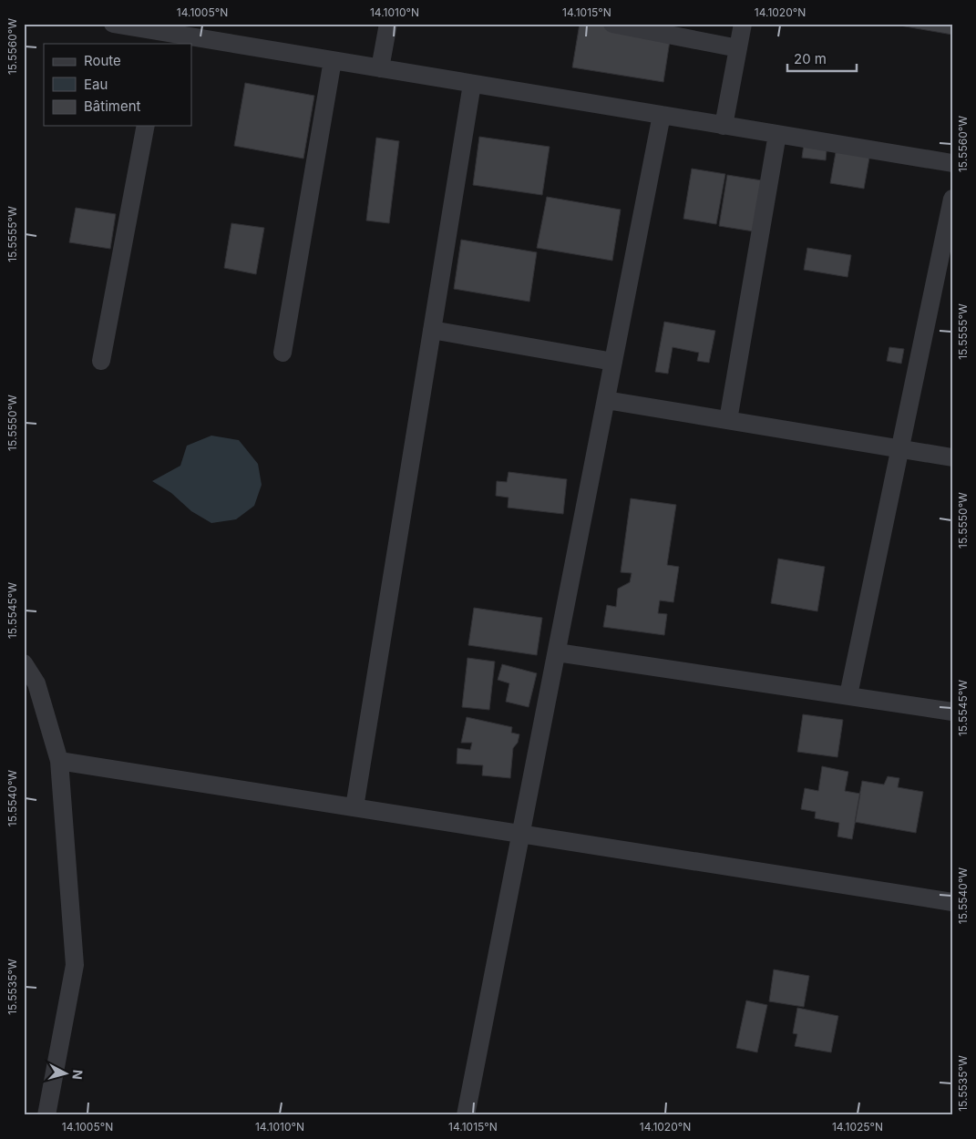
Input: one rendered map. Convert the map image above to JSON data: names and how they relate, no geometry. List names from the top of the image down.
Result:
{
  "legend": ["Route", "Eau", "Bâtiment"],
  "scale_bar": "20 m",
  "north": "right",
  "coordinates": [
    "14.1005°N",
    "14.1010°N",
    "14.1015°N",
    "14.1020°N",
    "15.5560°W",
    "15.5555°W",
    "15.5550°W",
    "15.5545°W",
    "15.5540°W",
    "15.5535°W",
    "14.1025°N"
  ]
}
